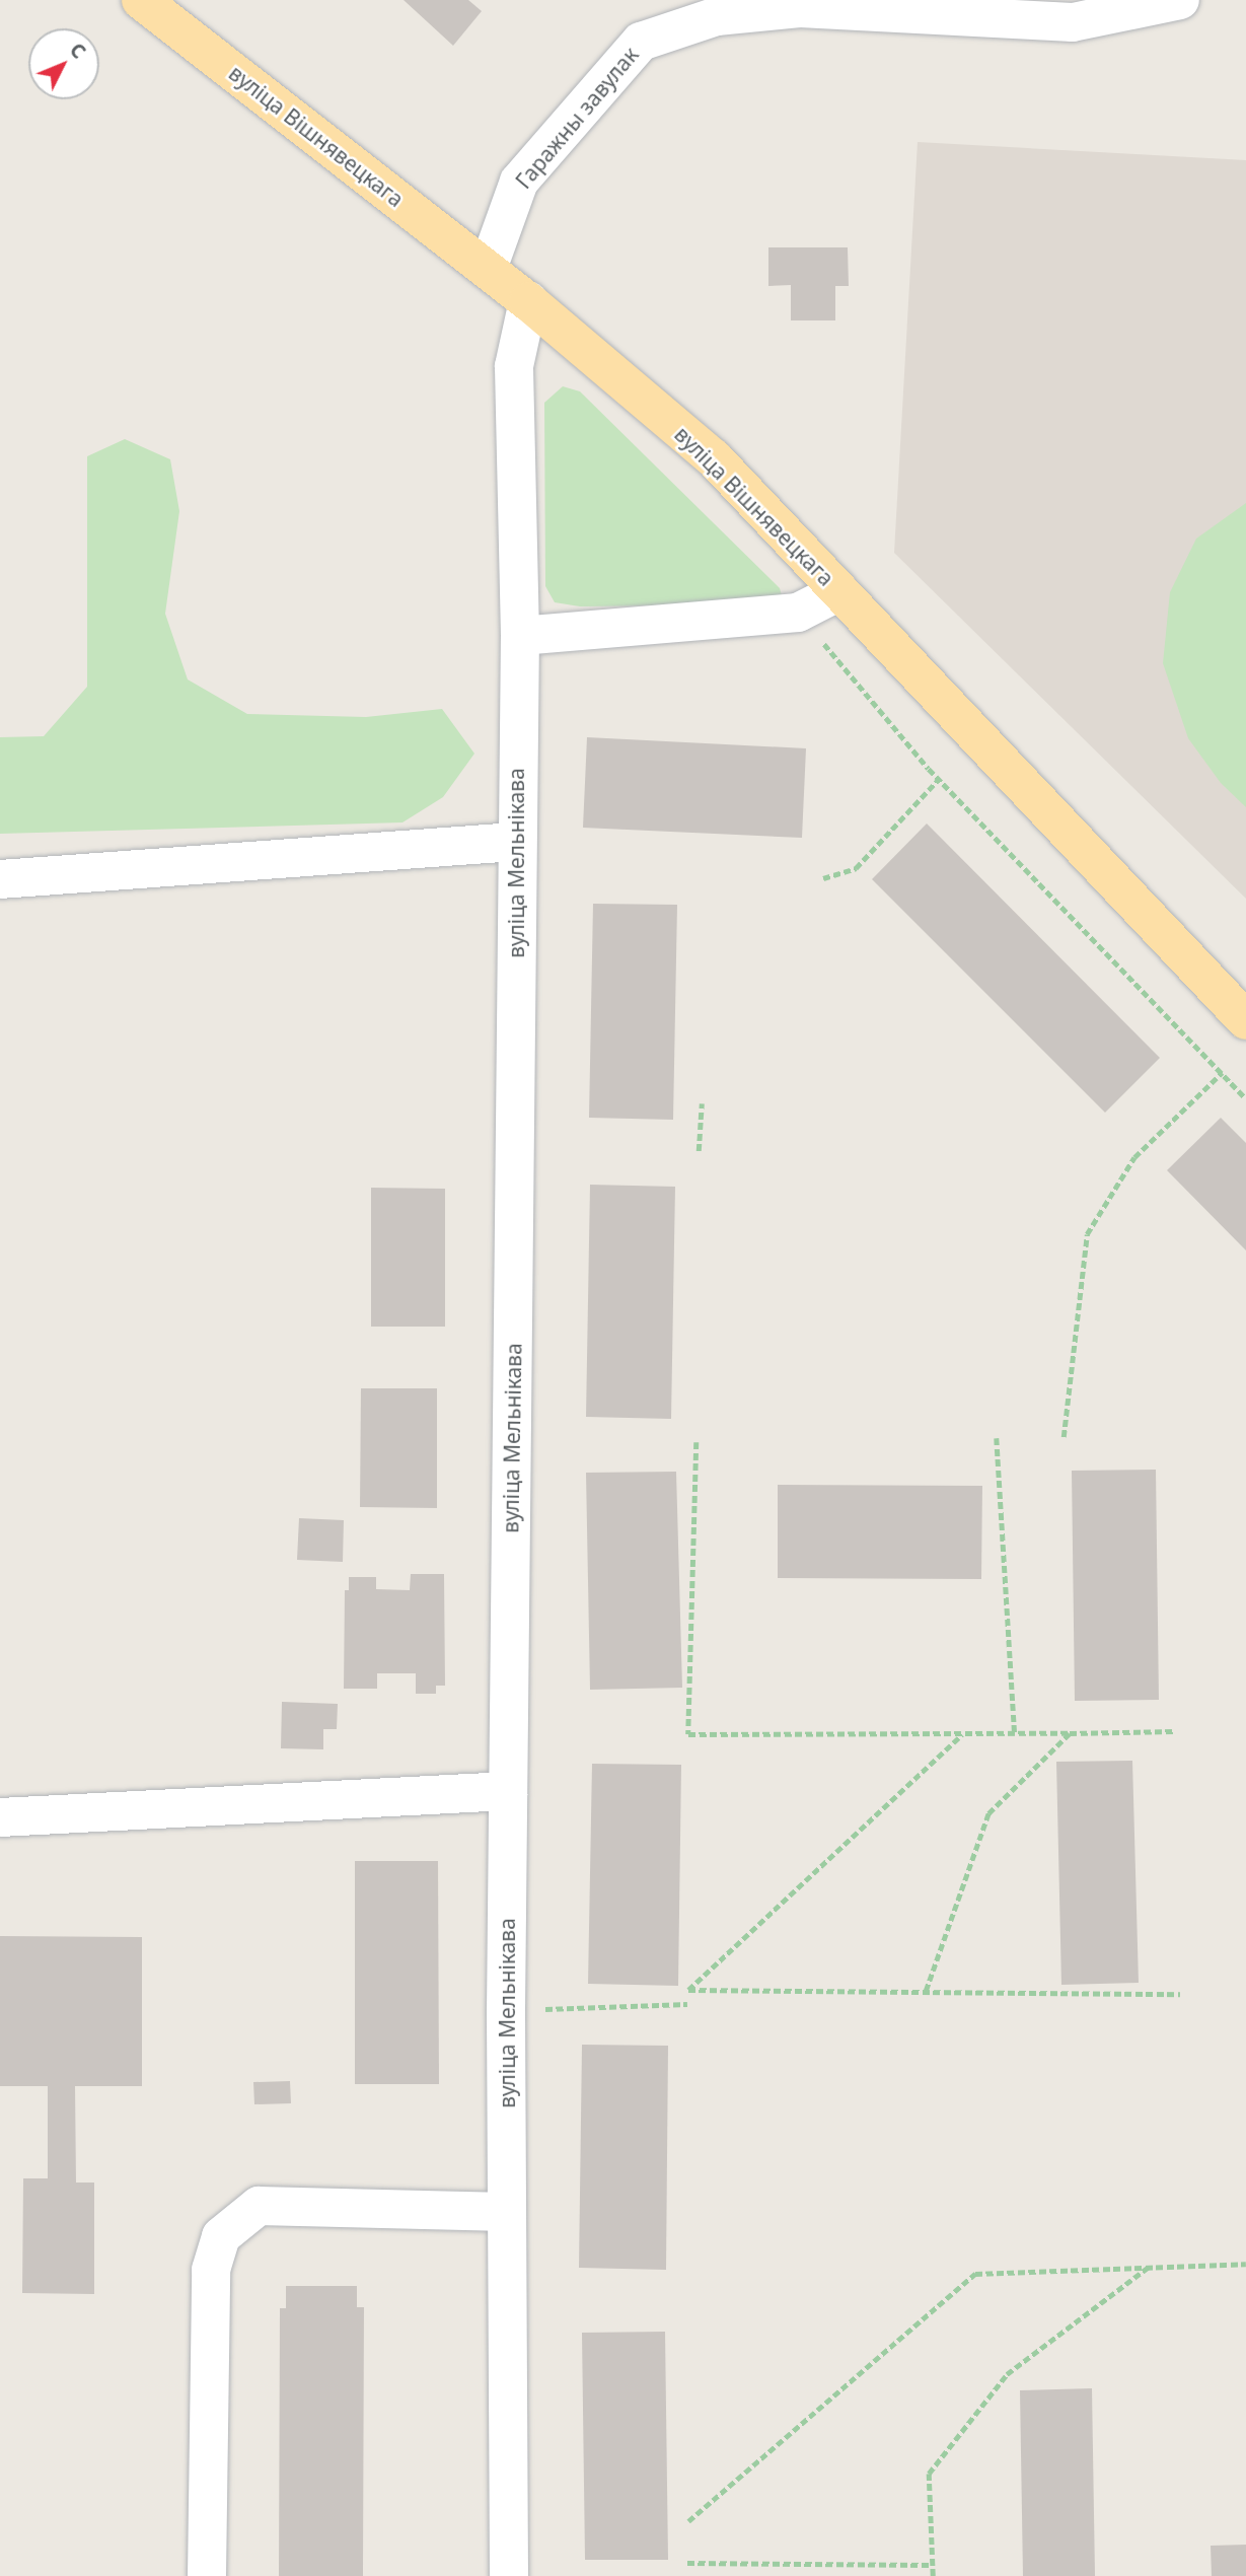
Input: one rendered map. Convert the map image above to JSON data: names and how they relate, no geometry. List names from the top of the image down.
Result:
{
  "streets": {
    "main road": ["вуліца Вішнявецкага"],
    "street": ["Гаражны завулак", "вуліца Мельнікава"]
  },
  "crossings": [
    ["Гаражны завулак", "вуліца Вішнявецкага"],
    ["вуліца Вішнявецкага", "вуліца Мельнікава"]
  ],
  "north": "top right"
}
